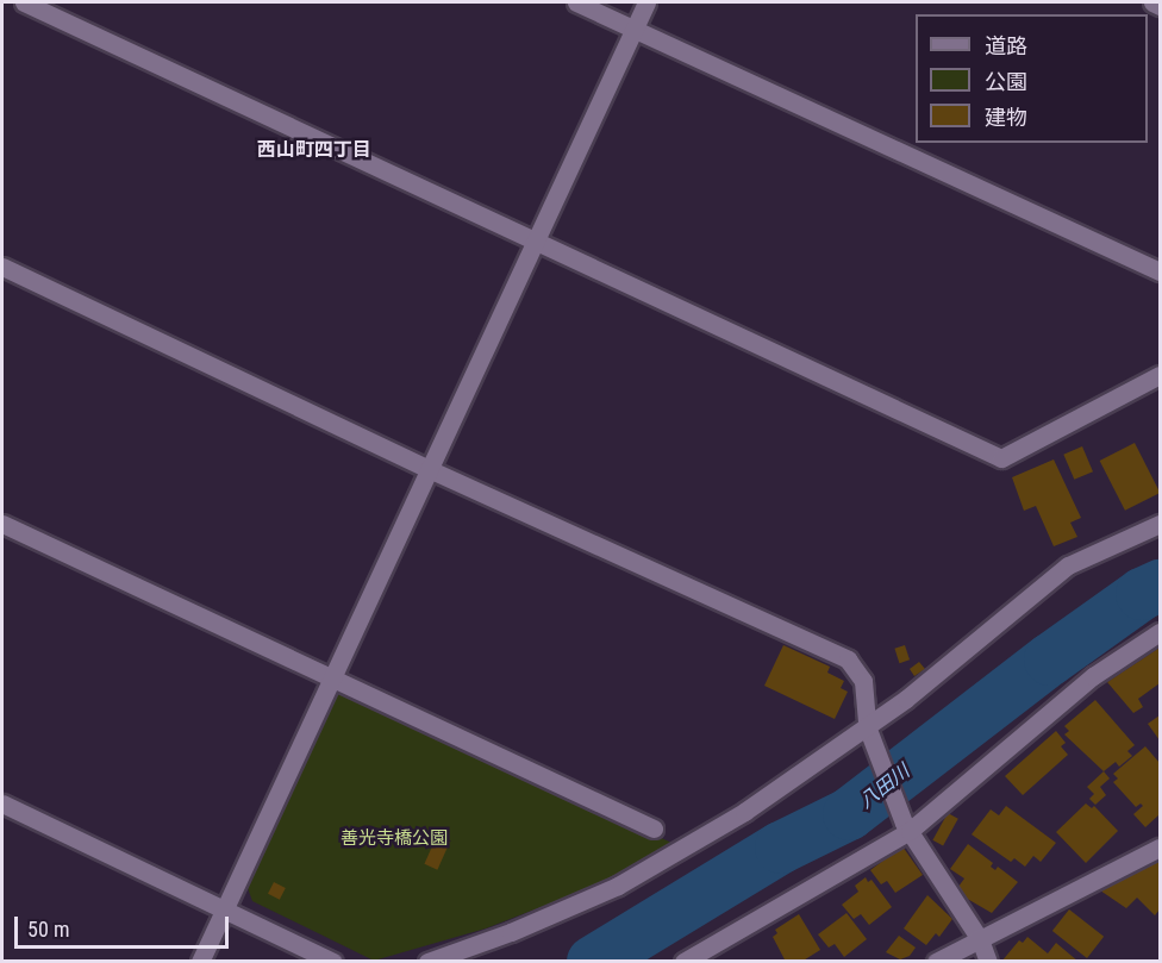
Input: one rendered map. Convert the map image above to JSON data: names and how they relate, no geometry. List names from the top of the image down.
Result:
{
  "districts": ["西山町四丁目"],
  "water": ["八田川"],
  "parks": ["善光寺橋公園"],
  "legend": ["道路", "公園", "建物"],
  "scale_bar": "50 m"
}
